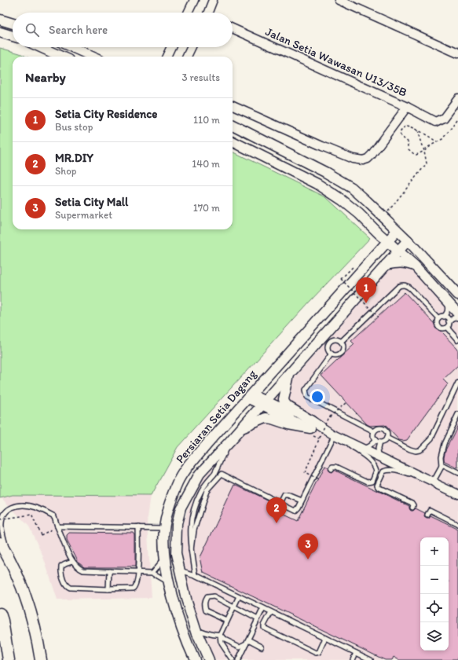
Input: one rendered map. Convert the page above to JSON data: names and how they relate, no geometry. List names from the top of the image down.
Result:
{
  "streets": {
    "street": ["Jalan Setia Wawasan U13/35B", "Persiaran Setia Dagang"]
  },
  "page": {
    "search": "Search here",
    "heading": ["Nearby", "3 results"],
    "list": [
      {
        "mark": "1",
        "name": "Setia City Residence",
        "note": "Bus stop",
        "value": "110 m"
      },
      {
        "mark": "2",
        "name": "MR.DIY",
        "note": "Shop",
        "value": "140 m"
      },
      {
        "mark": "3",
        "name": "Setia City Mall",
        "note": "Supermarket",
        "value": "170 m"
      }
    ],
    "pins": ["1", "2", "3"],
    "map_buttons": ["+", "−"]
  }
}
